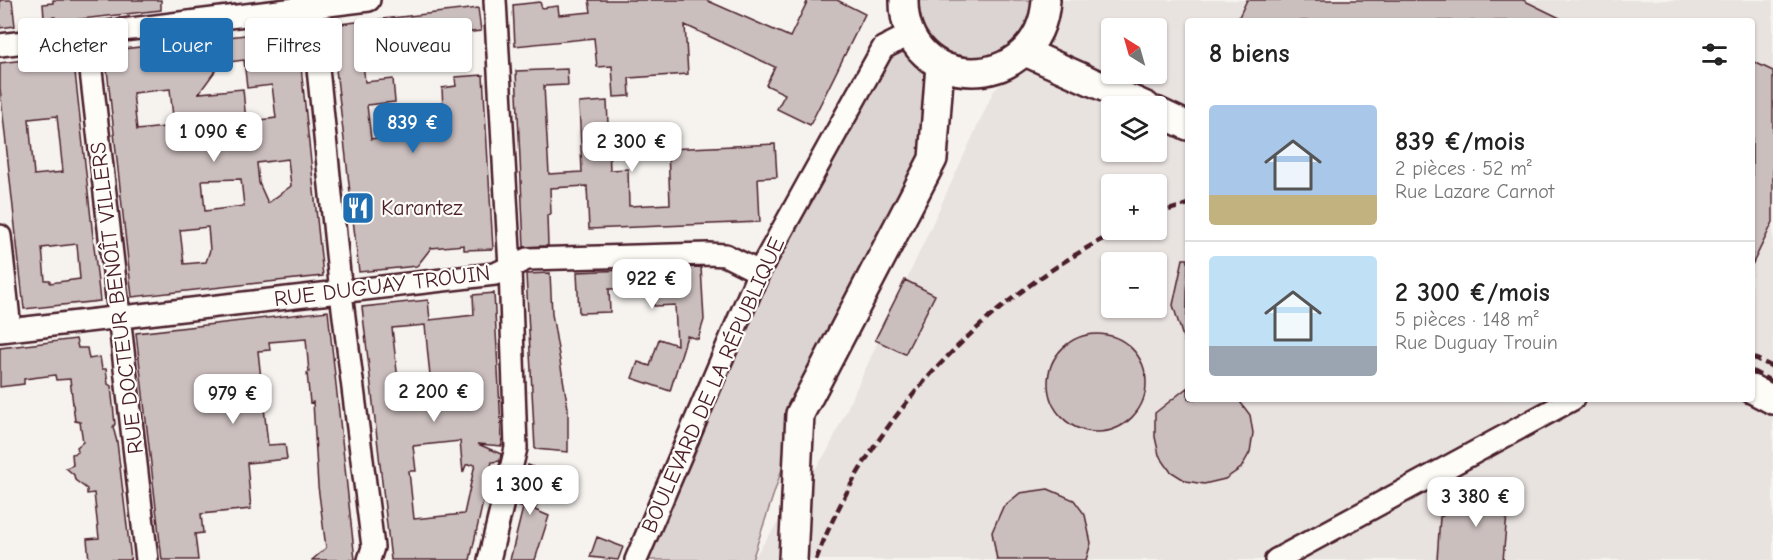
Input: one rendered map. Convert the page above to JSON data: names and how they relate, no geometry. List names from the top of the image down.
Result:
{
  "streets": {
    "street": ["RUE DUGUAY TROUIN", "RUE DOCTEUR BENOÎT VILLERS", "BOULEVARD DE LA RÉPUBLIQUE"]
  },
  "crossings": [
    ["RUE DUGUAY TROUIN", "RUE DOCTEUR BENOÎT VILLERS"],
    ["RUE DUGUAY TROUIN", "BOULEVARD DE LA RÉPUBLIQUE"]
  ],
  "places": {
    "restaurant": ["Karantez"]
  },
  "north": "top left",
  "page": {
    "map_buttons": ["+", "−"],
    "chip": [
      "Acheter",
      "Louer",
      "Filtres",
      "Nouveau"
    ],
    "heading": "8 biens",
    "list": [
      {
        "name": "839 €/mois",
        "note": "2 pièces · 52 m² · Rue Lazare Carnot"
      },
      {
        "name": "2 300 €/mois",
        "note": "5 pièces · 148 m² · Rue Duguay Trouin"
      }
    ],
    "price": [
      "839 €",
      "1 090 €",
      "2 300 €",
      "922 €",
      "2 200 €",
      "979 €",
      "1 300 €",
      "3 380 €"
    ]
  }
}
